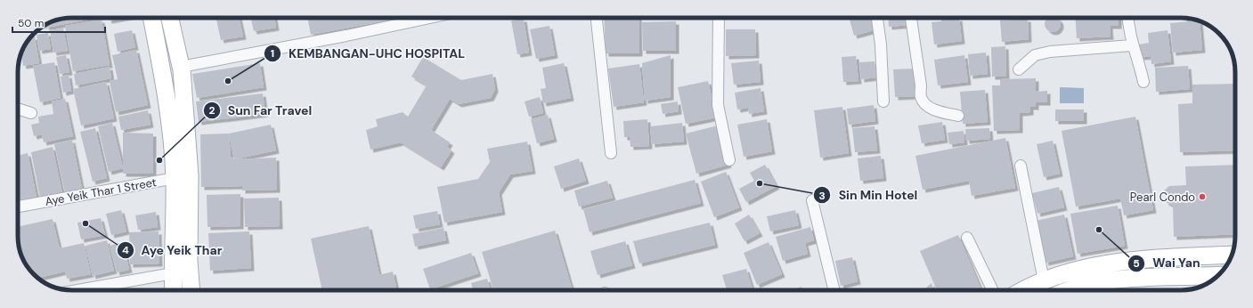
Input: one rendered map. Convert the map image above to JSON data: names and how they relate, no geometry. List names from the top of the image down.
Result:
{
  "streets": {
    "street": ["Aye Yeik Thar 1 Street"]
  },
  "places": [
    "KEMBANGAN-UHC HOSPITAL",
    "Sun Far Travel",
    "Sin Min Hotel",
    "Pearl Condo",
    "Aye Yeik Thar",
    "Wai Yan"
  ],
  "scale_bar": "50 m"
}
